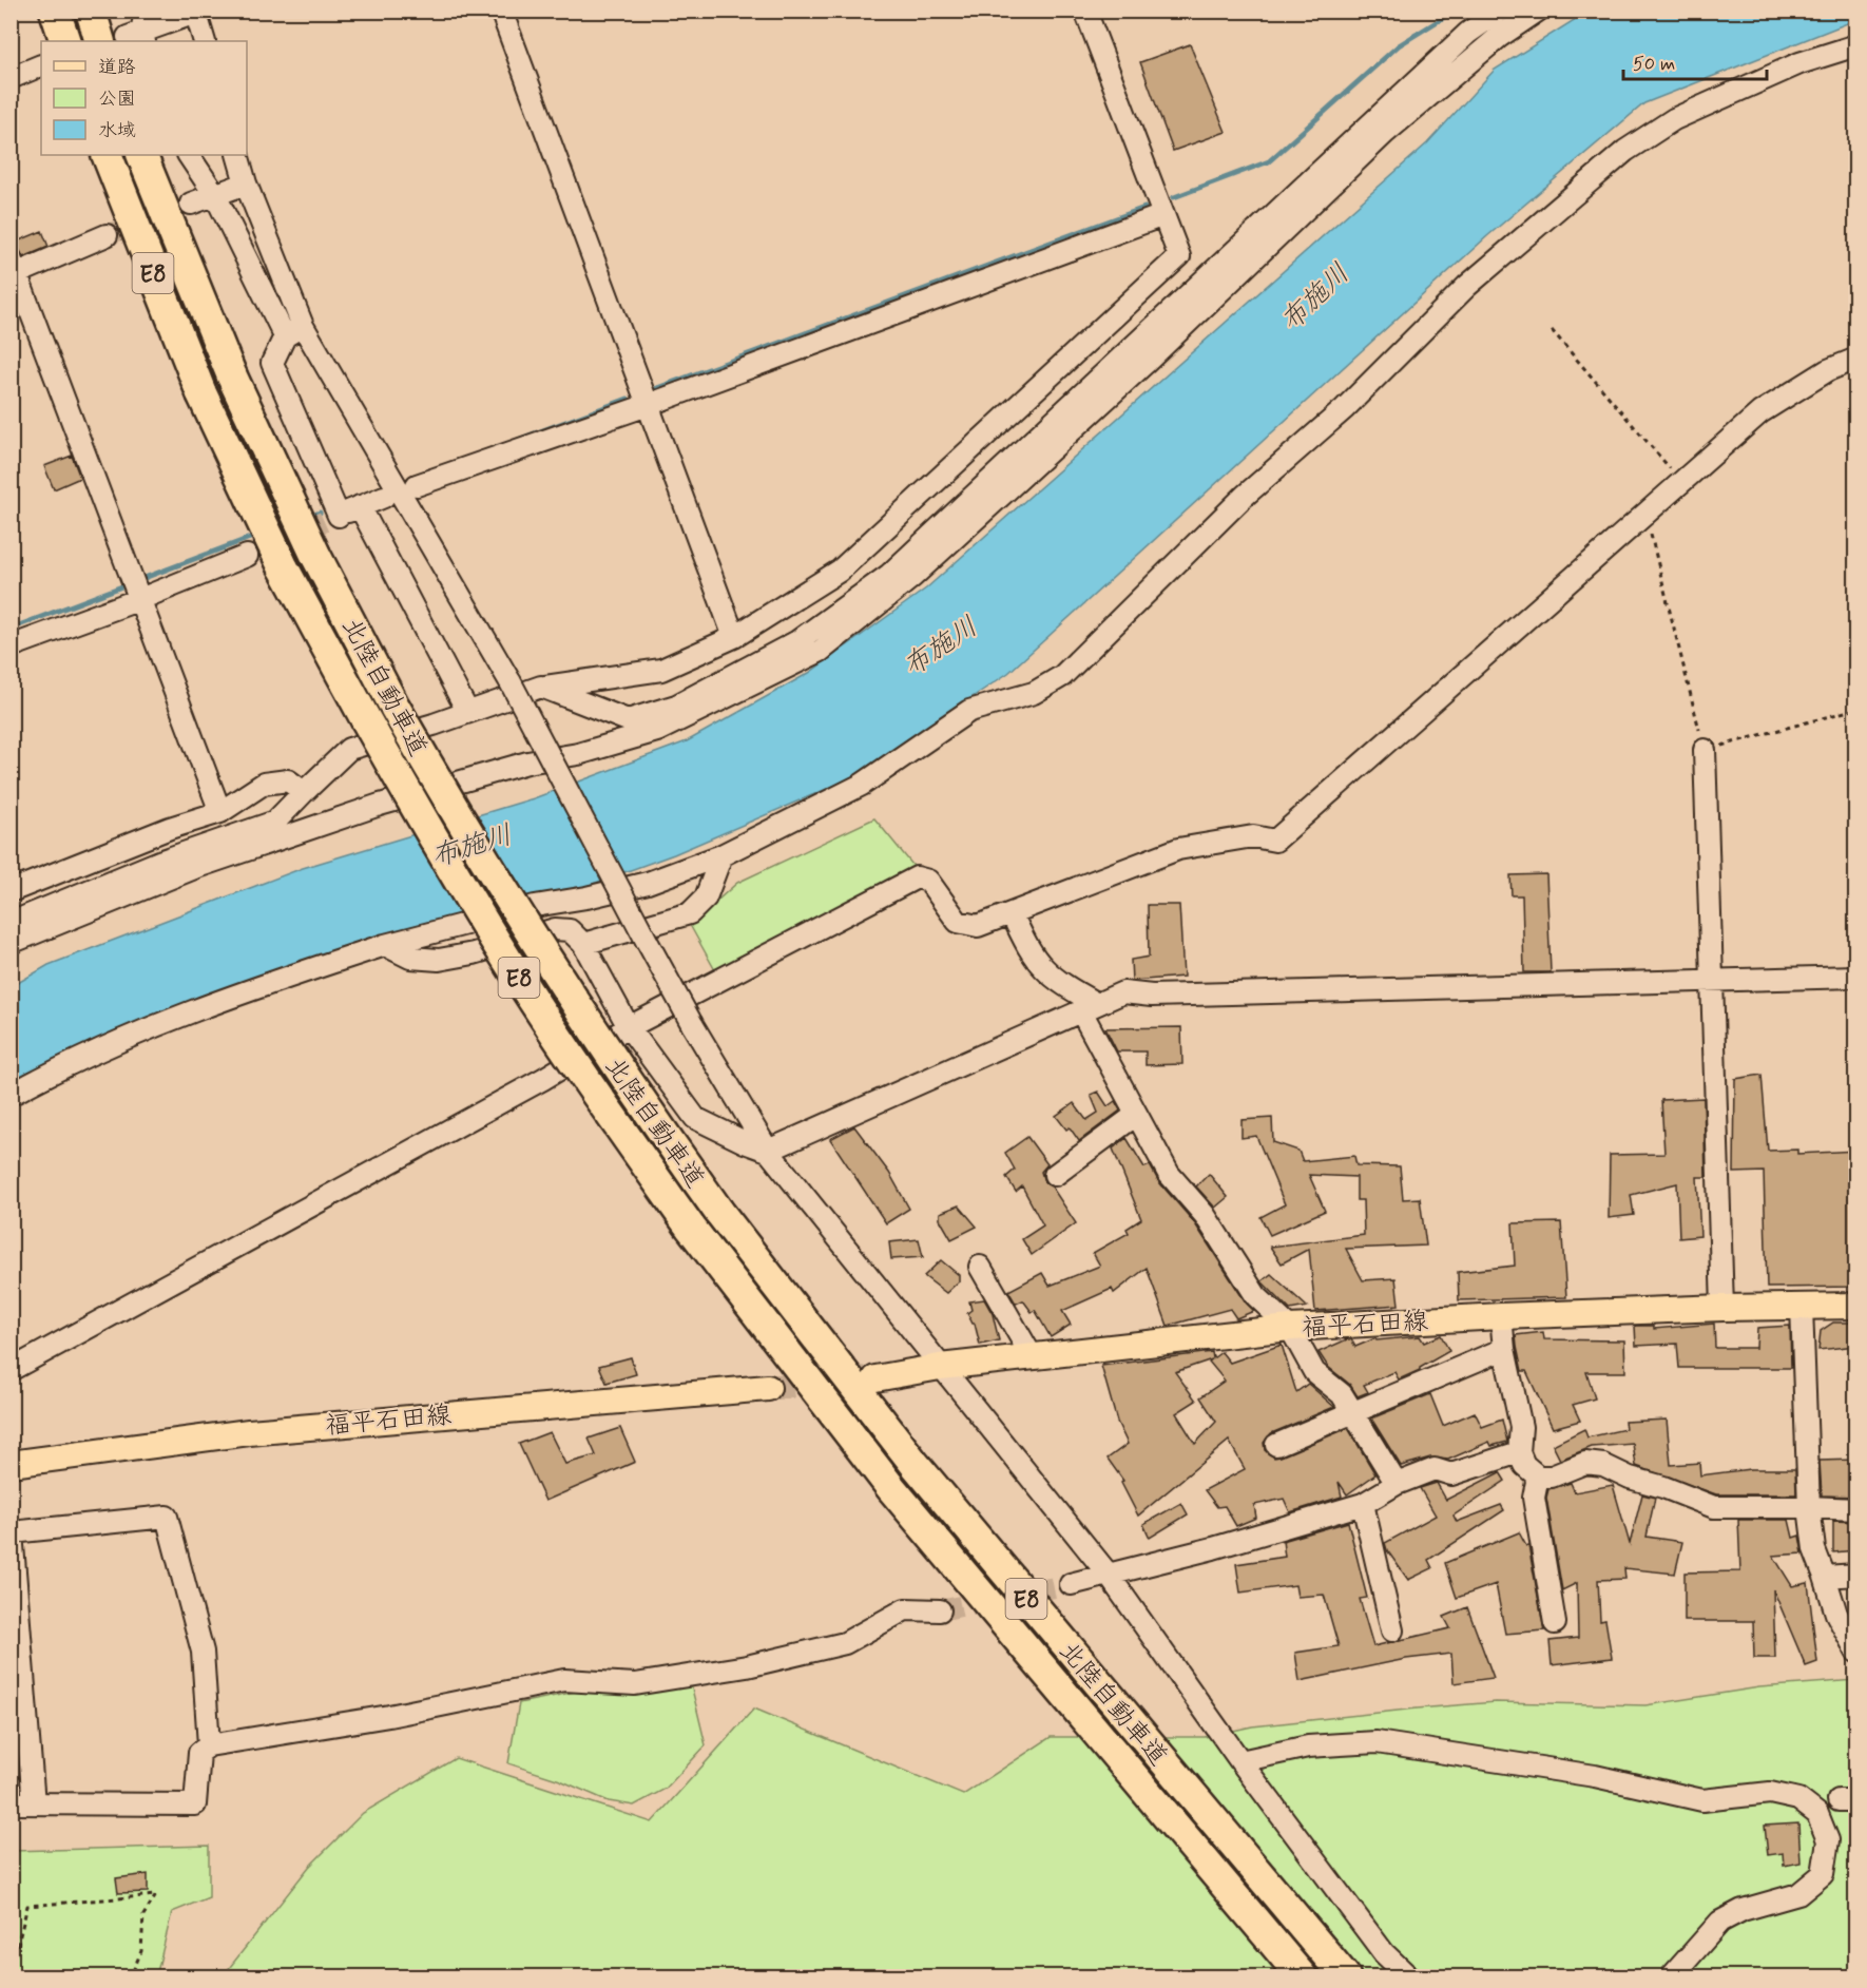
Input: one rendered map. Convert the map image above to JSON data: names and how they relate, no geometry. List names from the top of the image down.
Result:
{
  "streets": {
    "highway": ["E8", "北陸自動車道"],
    "main road": ["福平石田線"]
  },
  "water": ["布施川"],
  "legend": ["道路", "公園", "水域"],
  "scale_bar": "50 m"
}
